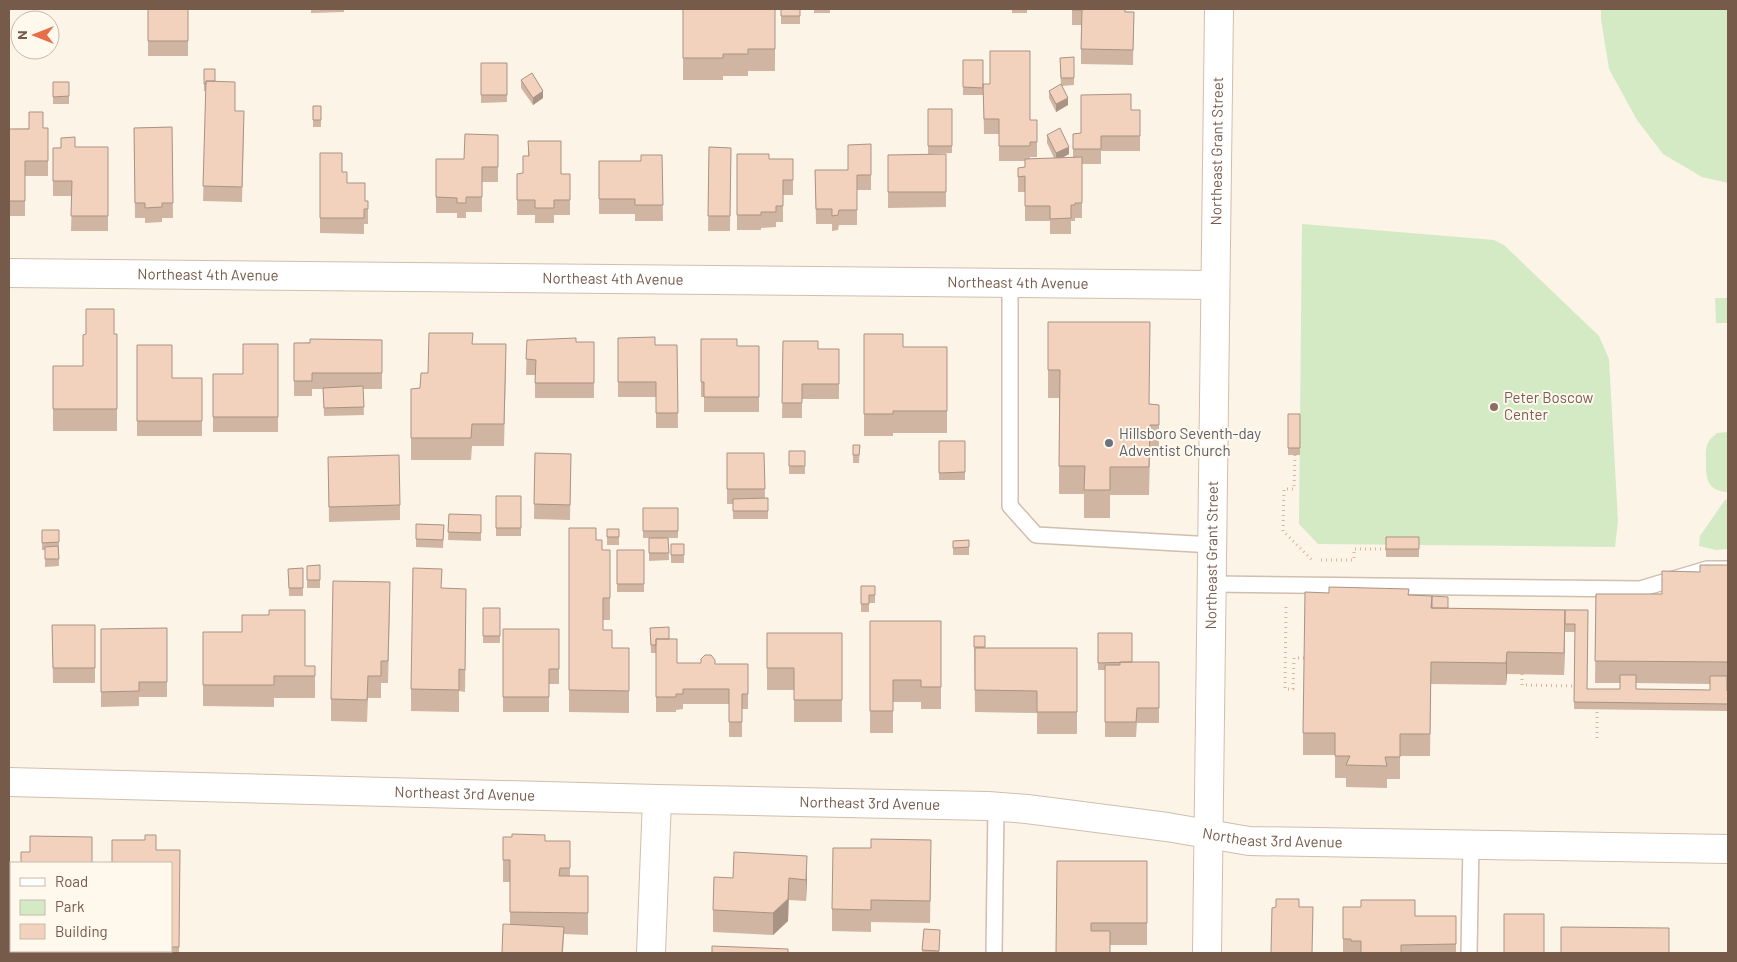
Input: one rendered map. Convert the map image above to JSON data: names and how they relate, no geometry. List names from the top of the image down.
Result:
{
  "streets": {
    "street": ["Northeast Grant Street", "Northeast 4th Avenue", "Northeast 3rd Avenue"]
  },
  "crossings": [
    ["Northeast Grant Street", "Northeast 4th Avenue"],
    ["Northeast Grant Street", "Northeast 3rd Avenue"]
  ],
  "places": ["Peter Boscow Center", "Hillsboro Seventh-day Adventist Church"],
  "legend": ["Road", "Park", "Building"],
  "north": "left"
}
